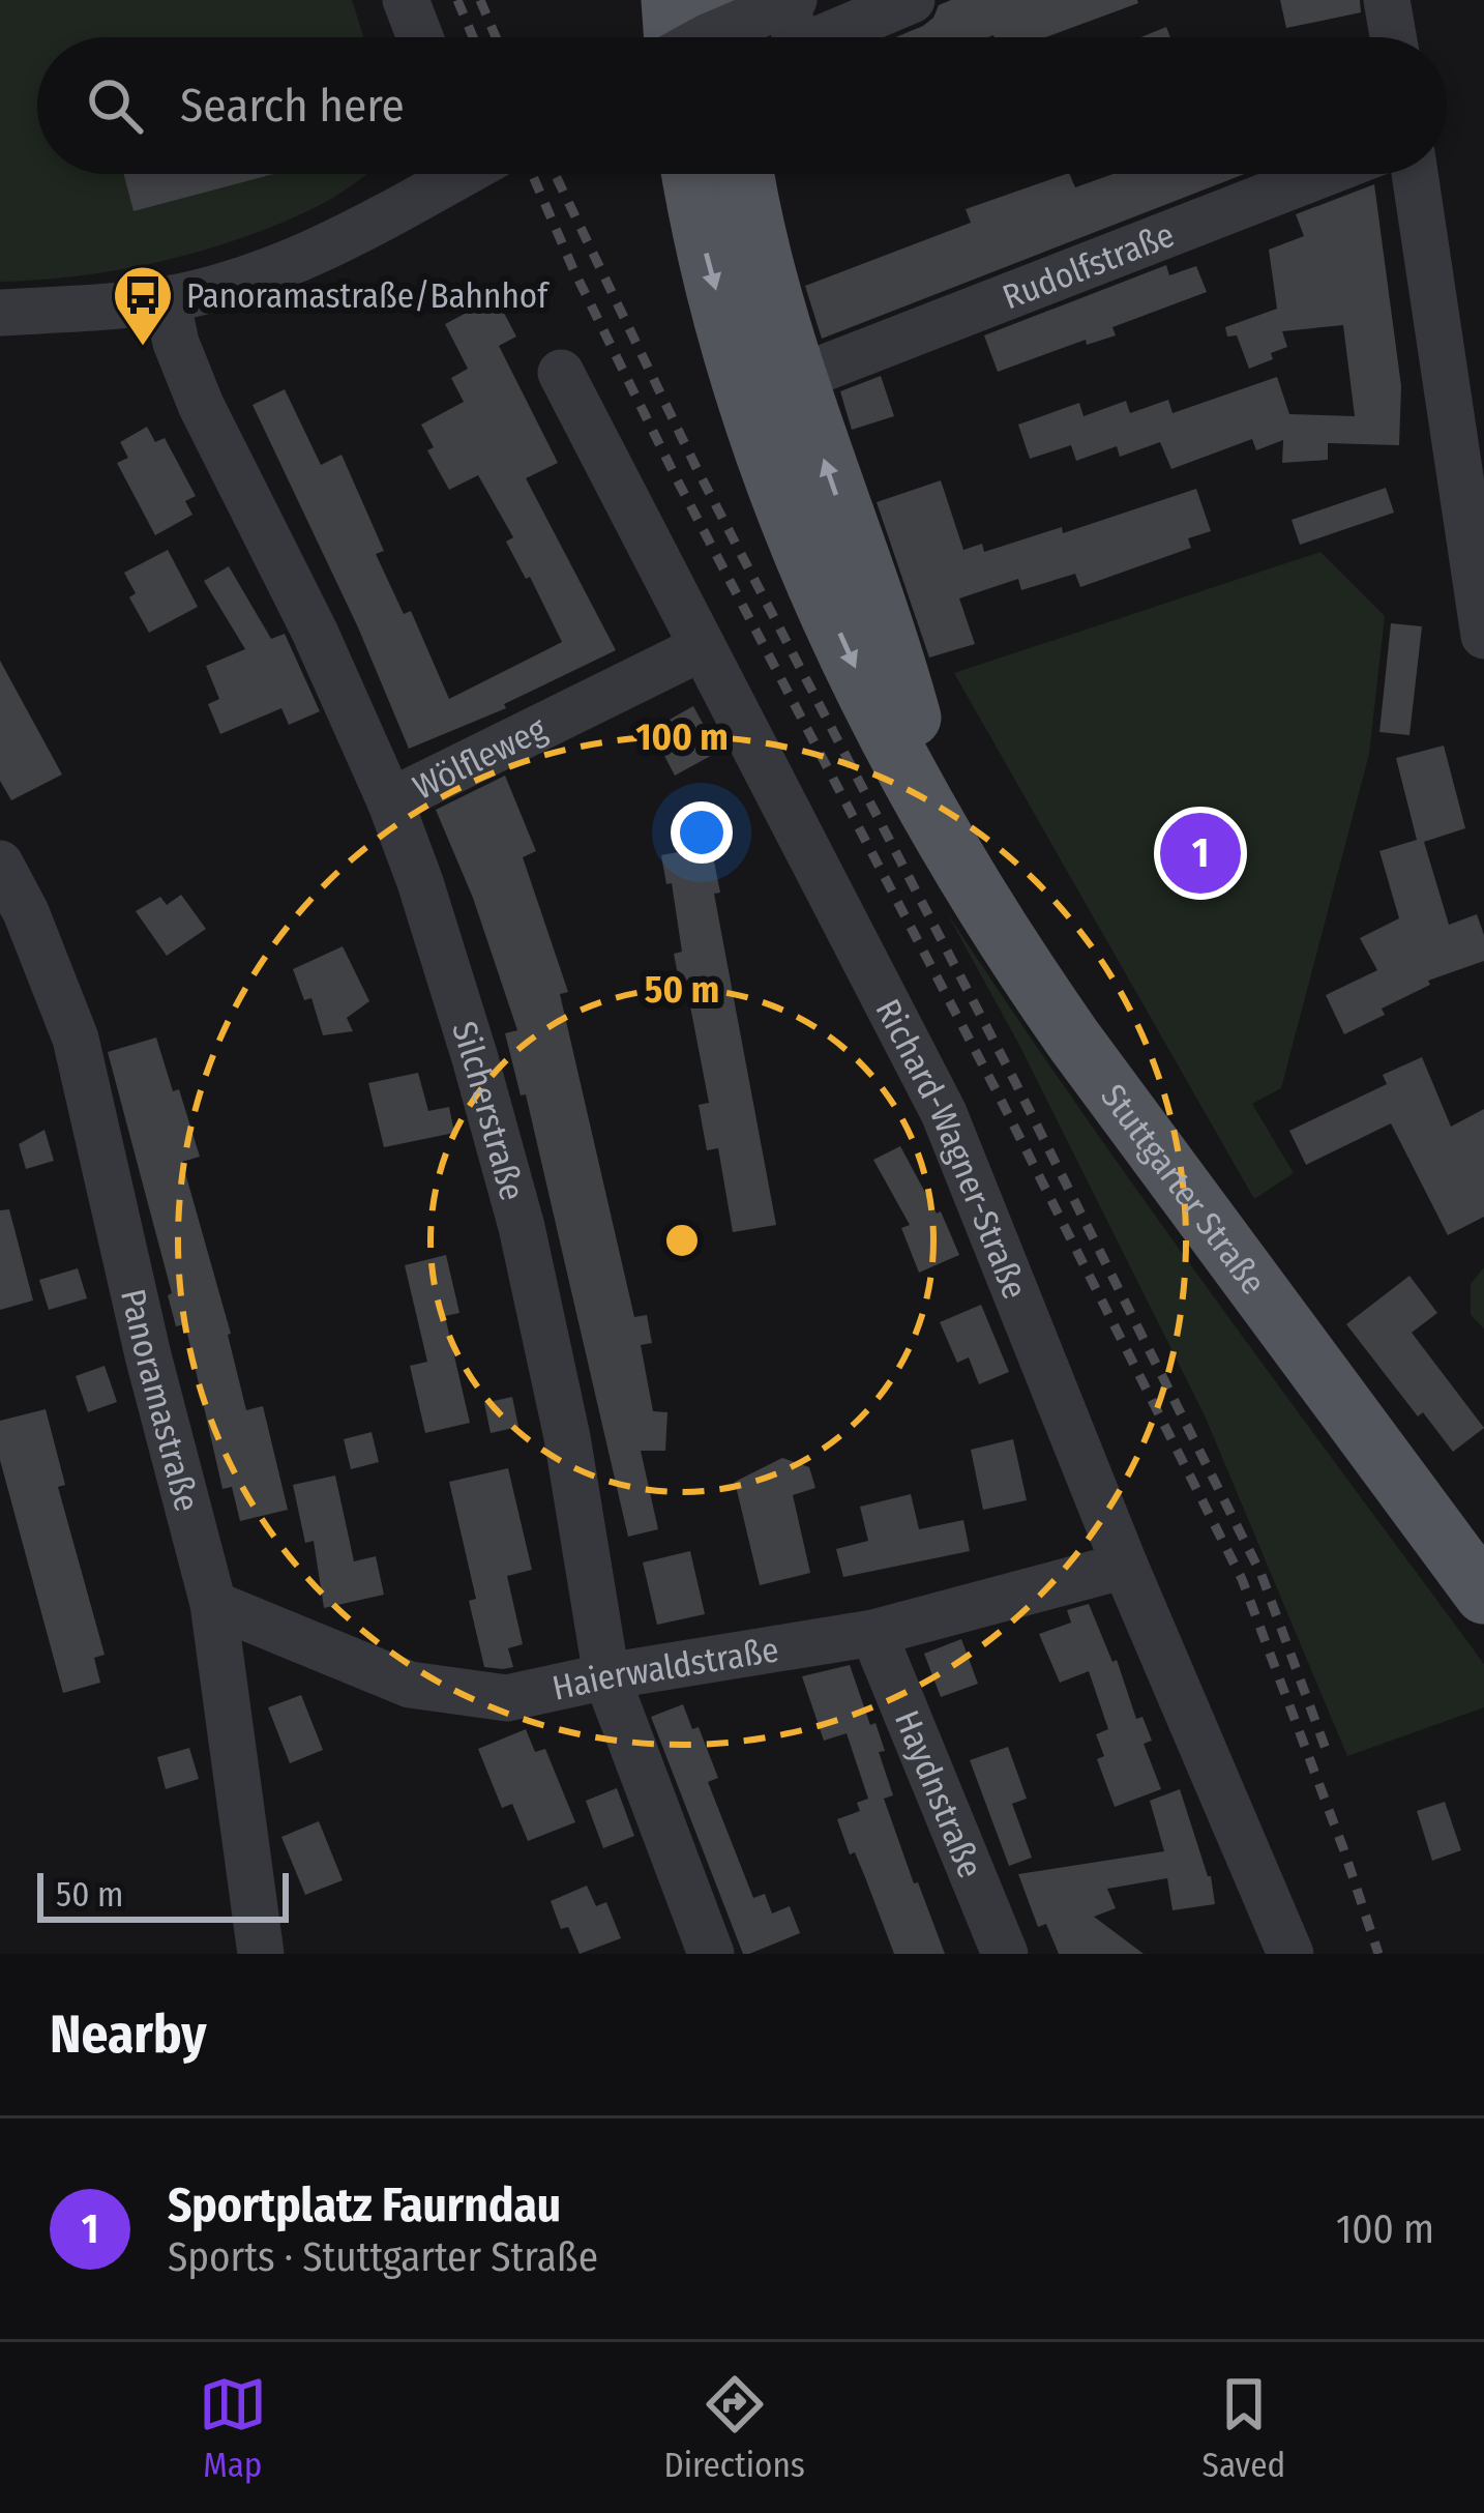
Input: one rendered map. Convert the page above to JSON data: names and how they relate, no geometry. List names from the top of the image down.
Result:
{
  "streets": {
    "main road": ["Stuttgarter Straße"],
    "street": [
      "Rudolfstraße",
      "Wölfleweg",
      "Silcherstraße",
      "Richard-Wagner-Straße",
      "Panoramastraße",
      "Haierwaldstraße",
      "Haydnstraße"
    ]
  },
  "crossings": [
    ["Rudolfstraße", "Stuttgarter Straße"],
    ["Wölfleweg", "Silcherstraße"],
    ["Wölfleweg", "Richard-Wagner-Straße"],
    ["Silcherstraße", "Haierwaldstraße"],
    ["Richard-Wagner-Straße", "Haierwaldstraße"],
    ["Panoramastraße", "Haierwaldstraße"],
    ["Haierwaldstraße", "Haydnstraße"]
  ],
  "places": {
    "bus stop": ["Panoramastraße/Bahnhof"]
  },
  "scale_bar": "50 m",
  "page": {
    "search": "Search here",
    "pins": "1",
    "scale": "50 m",
    "heading": "Nearby",
    "list": [
      {
        "mark": "1",
        "name": "Sportplatz Faurndau",
        "note": "Sports · Stuttgarter Straße",
        "value": "100 m"
      }
    ],
    "nav": ["Map", "Directions", "Saved"]
  },
  "rings": ["100 m", "50 m"]
}
